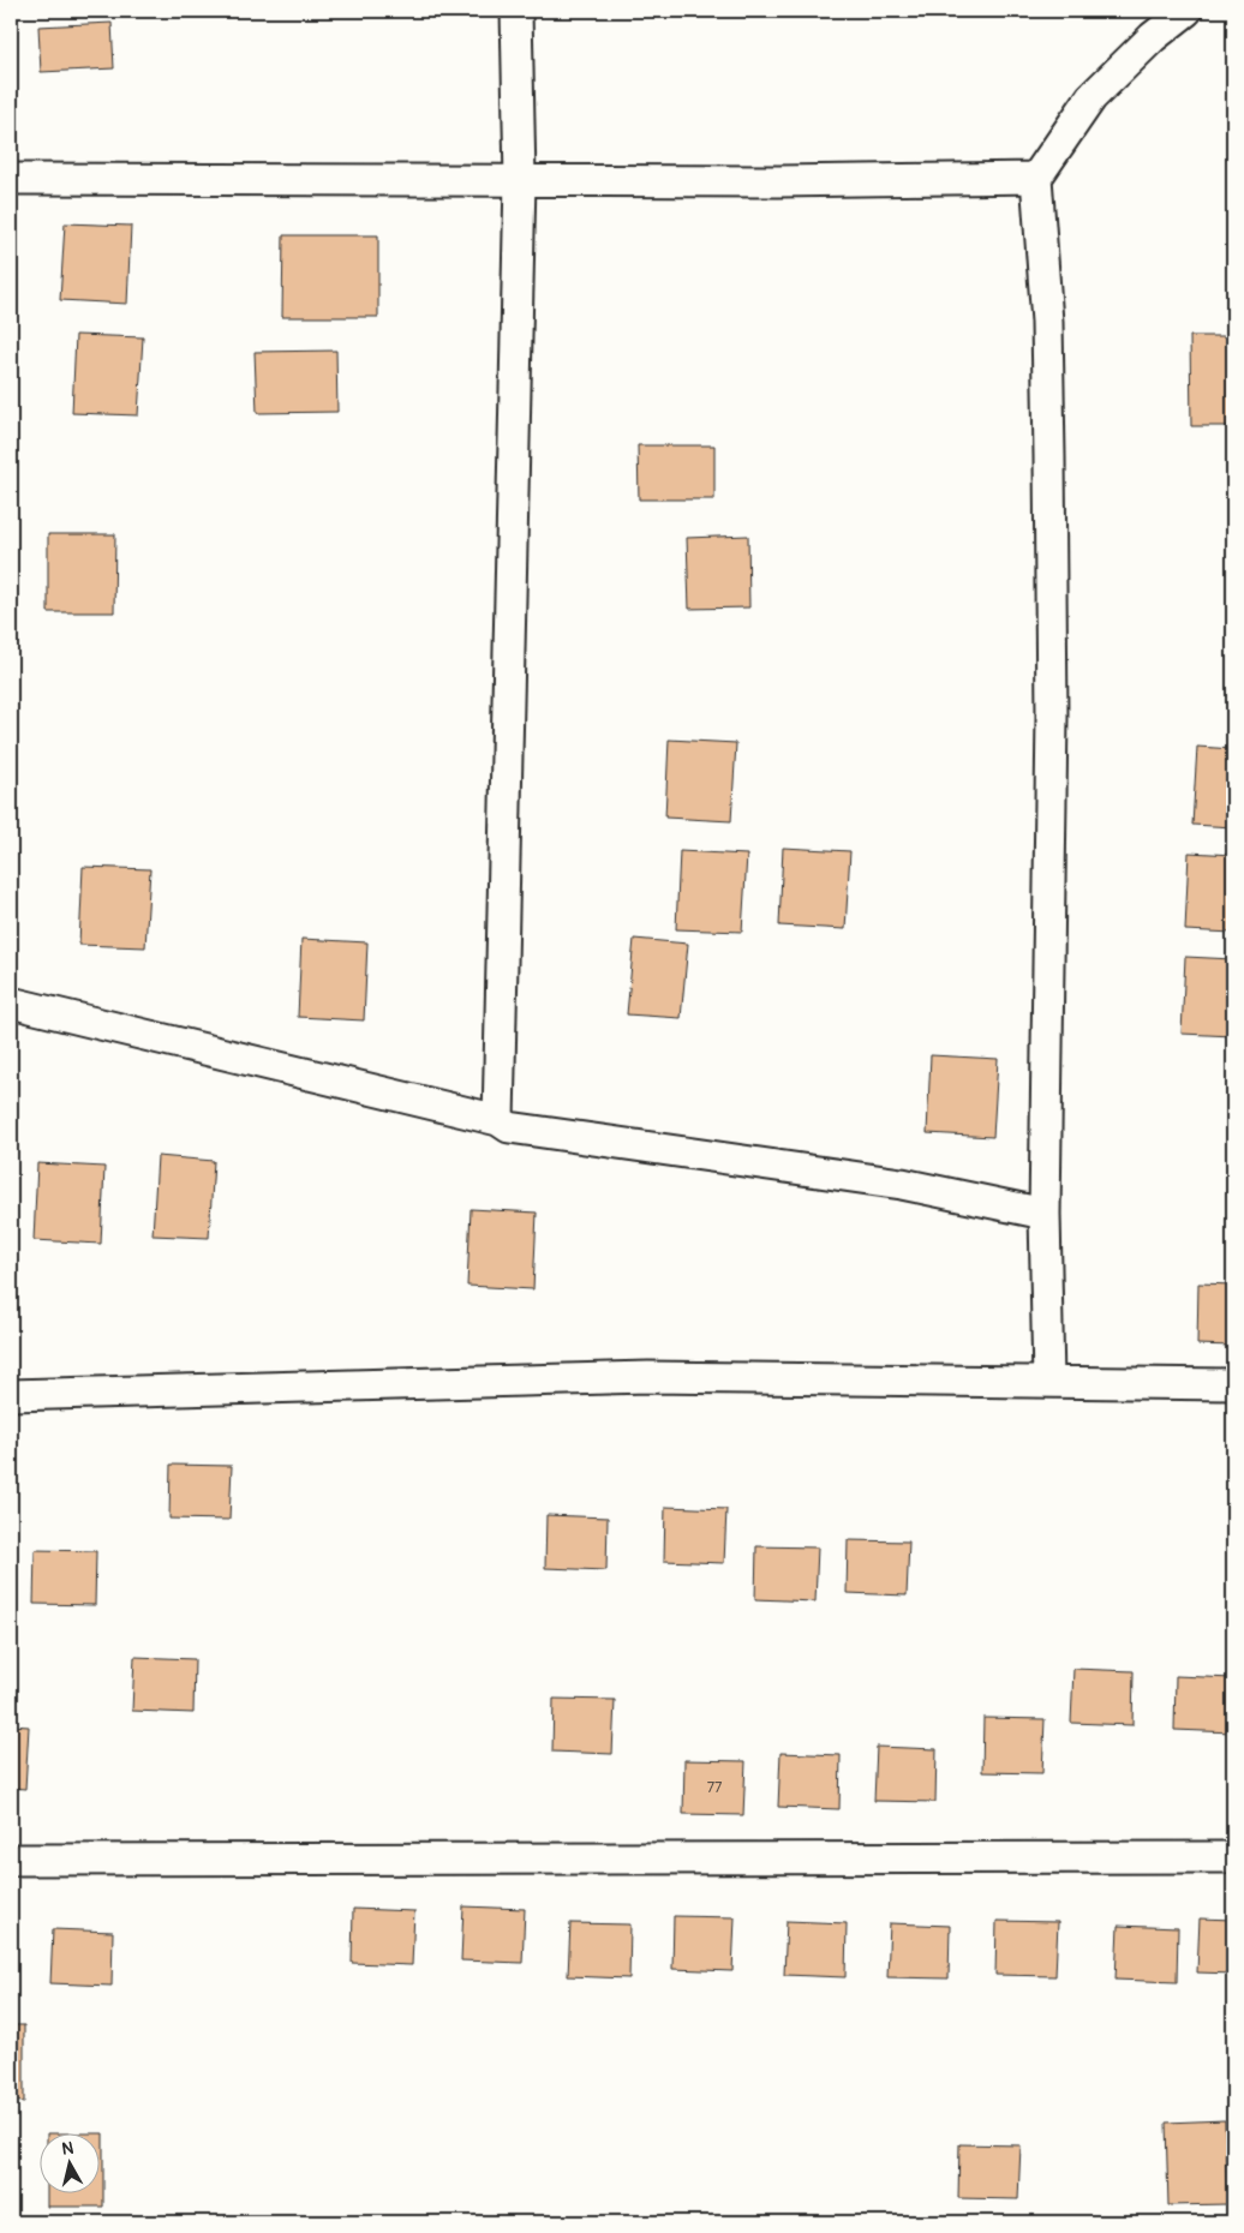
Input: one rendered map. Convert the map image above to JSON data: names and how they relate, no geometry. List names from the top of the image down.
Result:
{
  "house_numbers": ["77"],
  "north": "top"
}
